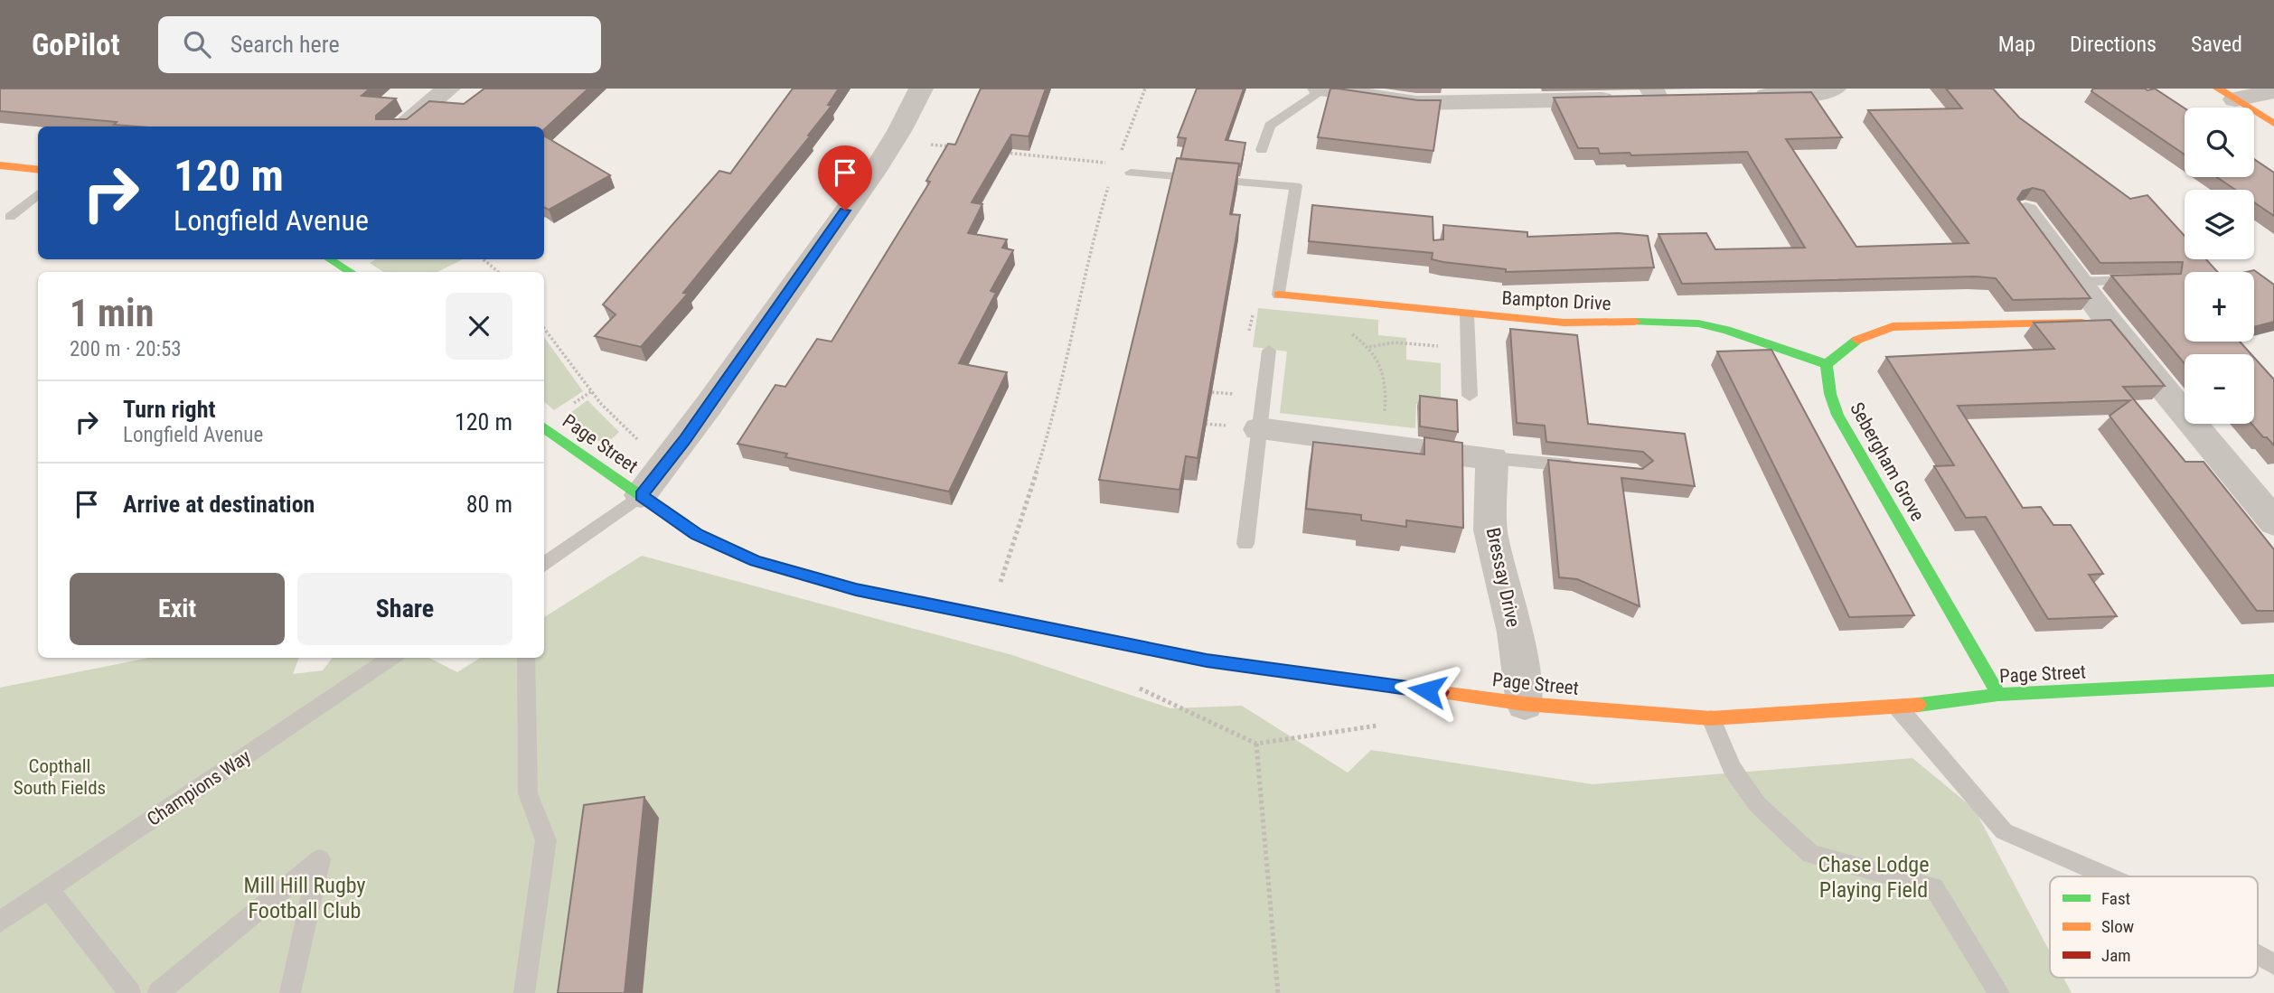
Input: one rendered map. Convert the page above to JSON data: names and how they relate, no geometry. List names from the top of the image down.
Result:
{
  "streets": {
    "street": [
      "Bampton Drive",
      "Page Street",
      "Sebergham Grove",
      "Bressay Drive"
    ],
    "lane": ["Champions Way"]
  },
  "crossings": [
    ["Bampton Drive", "Sebergham Grove"],
    ["Page Street", "Sebergham Grove"],
    ["Page Street", "Bressay Drive"]
  ],
  "parks": ["Copthall South Fields", "Chase Lodge Playing Field", "Mill Hill Rugby Football Club"],
  "legend": ["Fast", "Slow", "Jam"],
  "page": {
    "header": "GoPilot",
    "search": "Search here",
    "nav": ["Map", "Directions", "Saved"],
    "map_buttons": ["+", "−"],
    "turn": ["120 m", "Longfield Avenue"],
    "heading": ["1 min", "200 m · 20:53"],
    "list": [
      {
        "name": "Turn right",
        "note": "Longfield Avenue",
        "value": "120 m"
      },
      {
        "name": "Arrive at destination",
        "value": "80 m"
      }
    ],
    "buttons": ["Exit", "Share"]
  }
}
